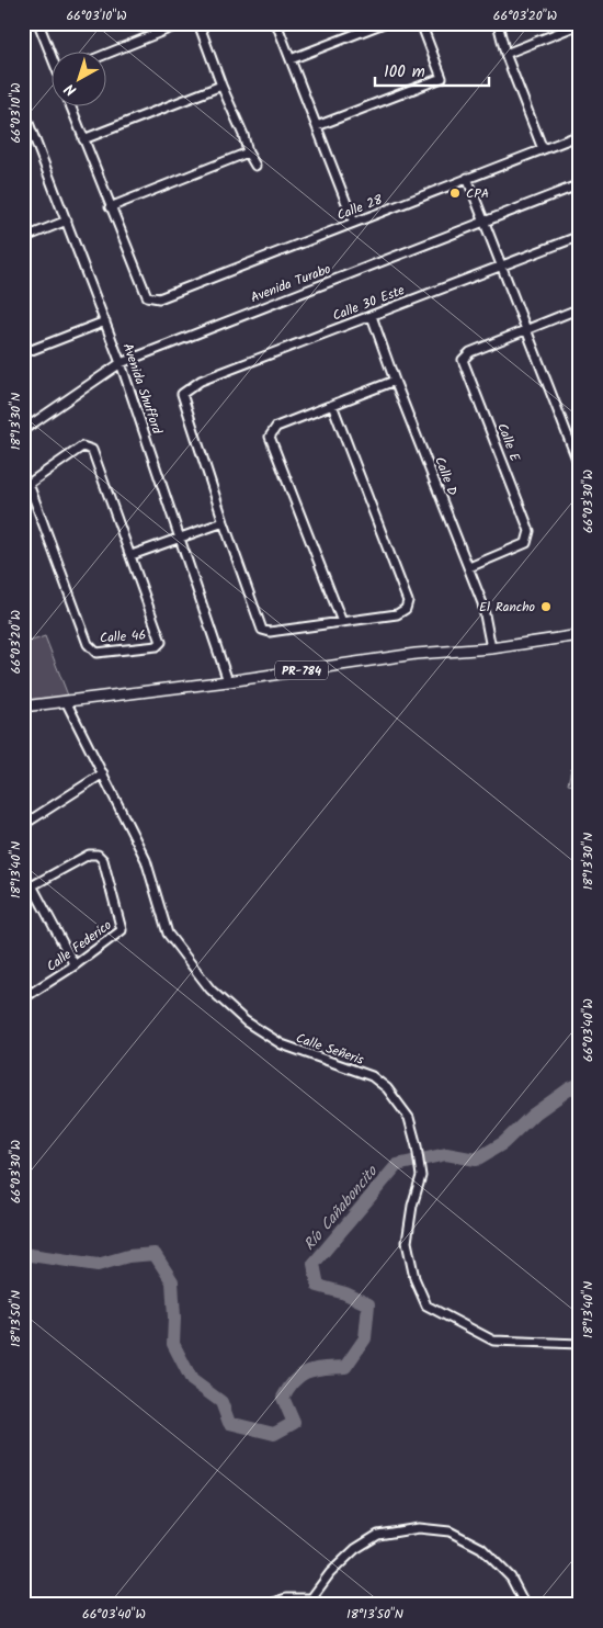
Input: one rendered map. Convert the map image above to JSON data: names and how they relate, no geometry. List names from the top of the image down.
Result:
{
  "streets": {
    "main road": ["PR-784"],
    "street": [
      "Calle 28",
      "Avenida Turabo",
      "Calle 30 Este",
      "Avenida Shufford",
      "Calle E",
      "Calle D",
      "Calle 46",
      "Calle Federico",
      "Calle Señeris"
    ]
  },
  "crossings": [
    ["Avenida Turabo", "Avenida Shufford"],
    ["Calle 30 Este", "Calle D"],
    ["Avenida Shufford", "PR-784"],
    ["Calle E", "Calle D"],
    ["Calle D", "PR-784"],
    ["PR-784", "Calle Señeris"]
  ],
  "water": ["Río Cañaboncito"],
  "places": ["CPA", "El Rancho"],
  "scale_bar": "100 m",
  "north": "bottom left",
  "coordinates": [
    "66°03'10\"W",
    "66°03'20\"W",
    "18°13'30\"N",
    "66°03'30\"W",
    "18°13'40\"N",
    "66°03'40\"W",
    "18°13'50\"N"
  ]
}
